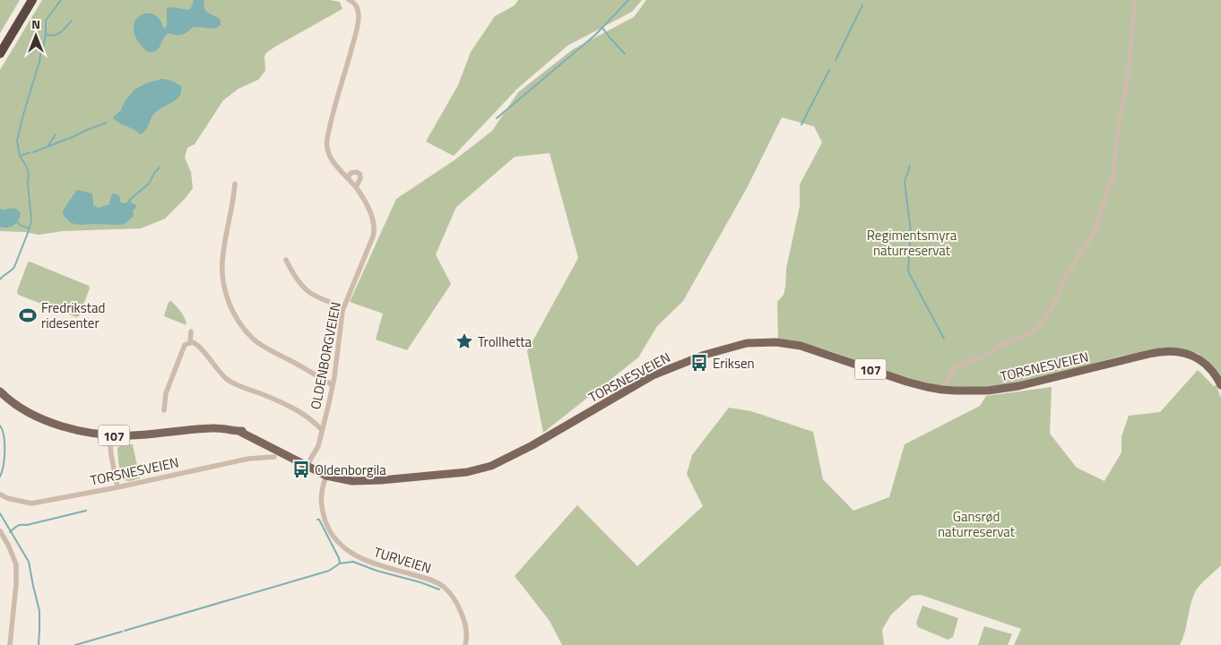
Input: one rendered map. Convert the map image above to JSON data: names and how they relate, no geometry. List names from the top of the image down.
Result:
{
  "streets": {
    "main road": ["TORSNESVEIEN", "107"],
    "street": ["OLDENBORGVEIEN", "TURVEIEN"]
  },
  "crossings": [
    ["OLDENBORGVEIEN", "TORSNESVEIEN"],
    ["TORSNESVEIEN", "TURVEIEN"]
  ],
  "parks": ["Regimentsmyra naturreservat", "Gansrød naturreservat"],
  "places": {
    "sports": ["Fredrikstad ridesenter"],
    "place": ["Trollhetta"],
    "bus stop": ["Eriksen", "Oldenborgila"]
  },
  "north": "top"
}
